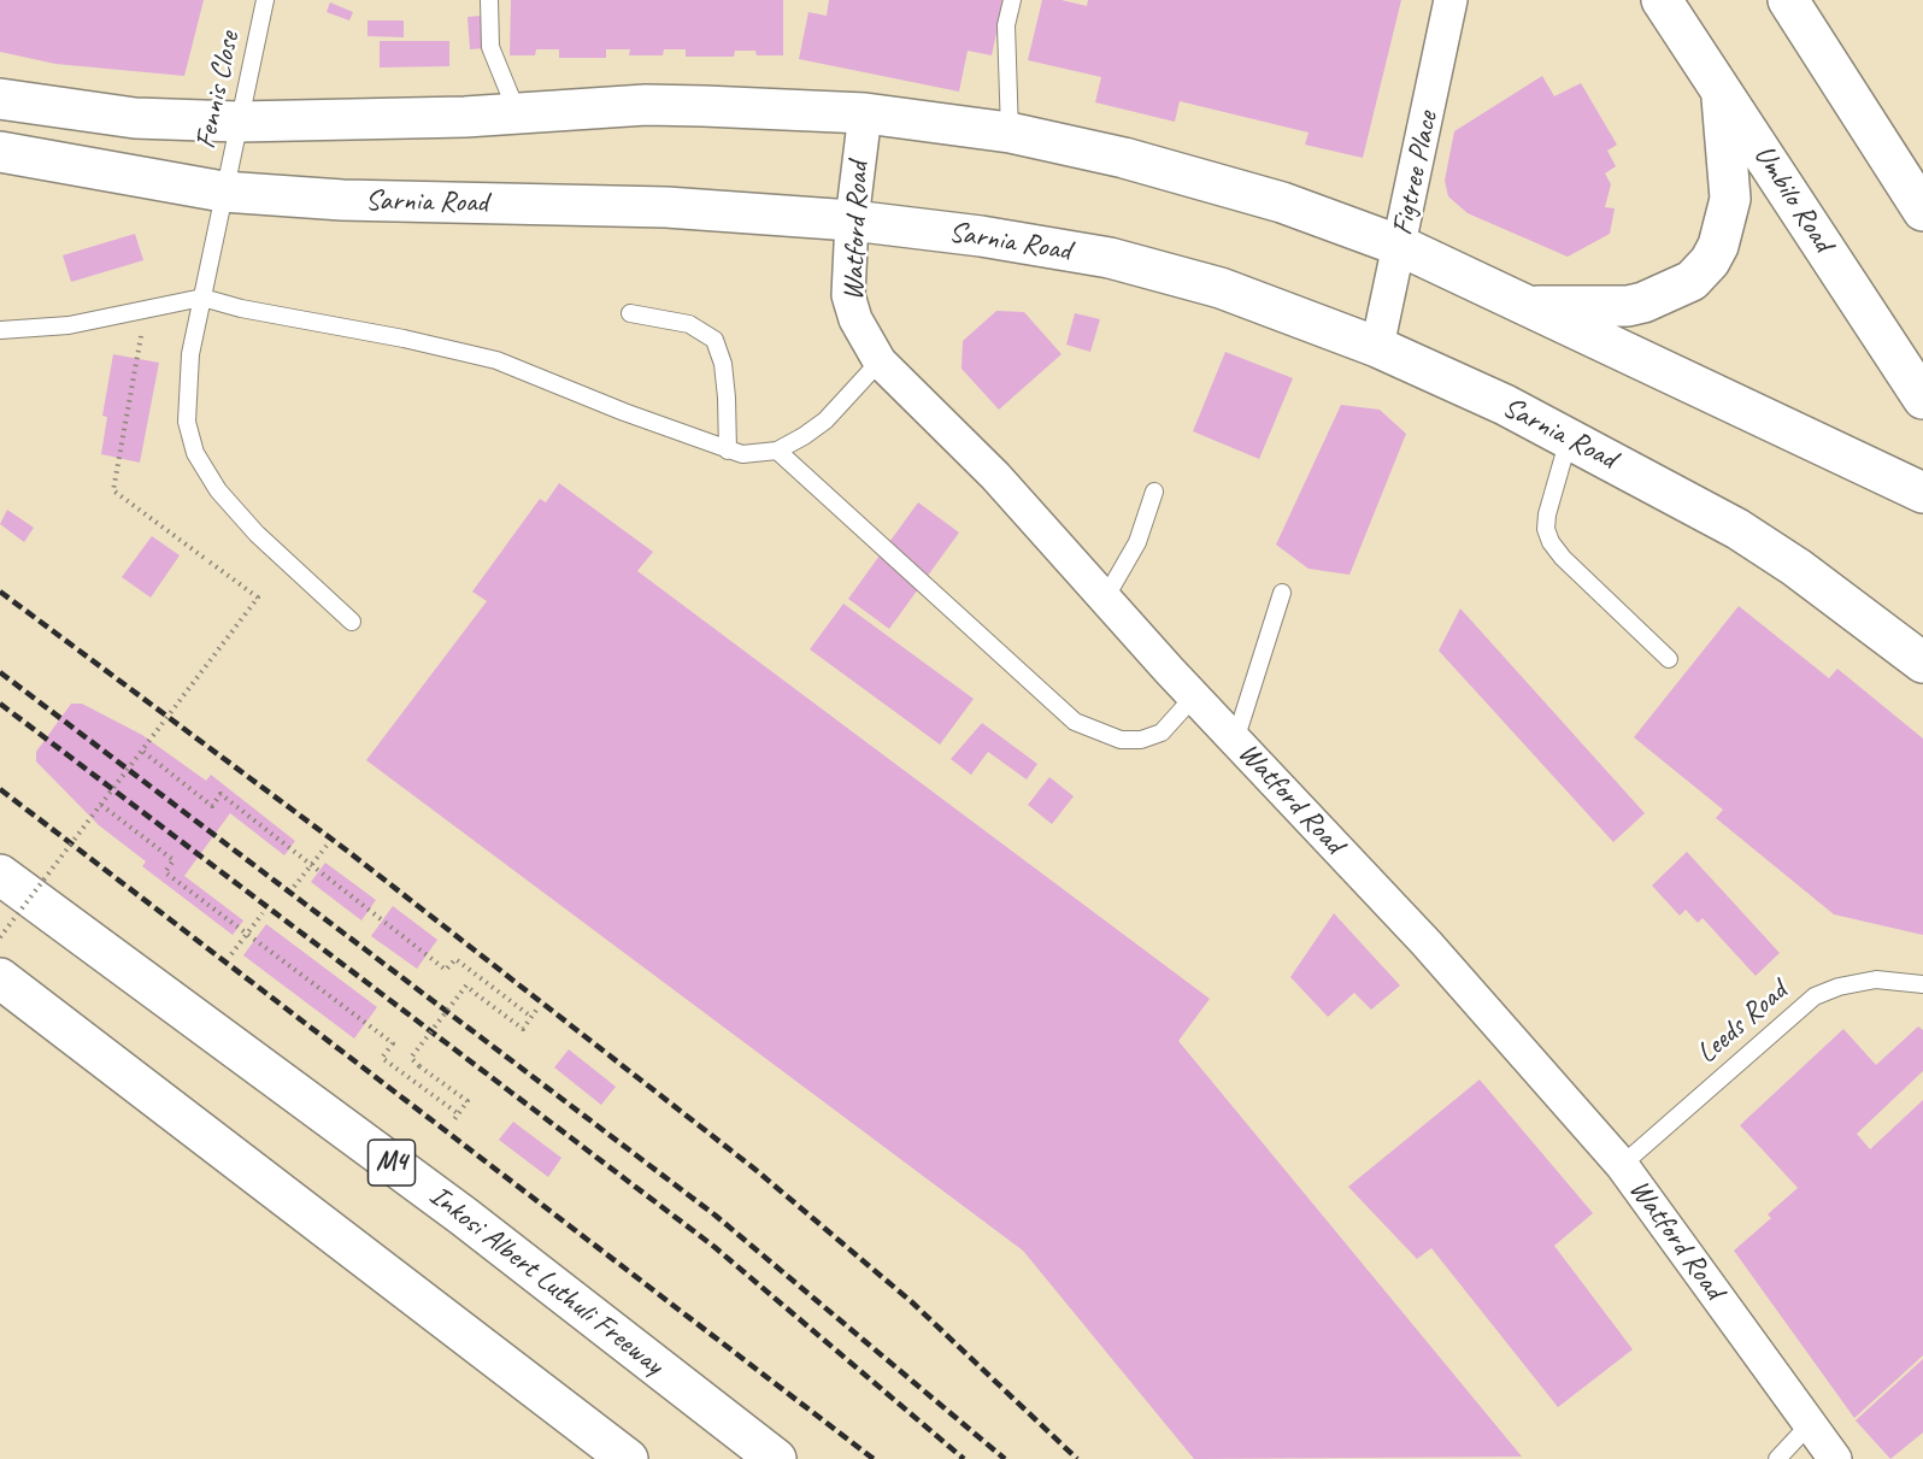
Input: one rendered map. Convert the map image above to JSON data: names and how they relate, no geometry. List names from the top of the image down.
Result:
{
  "streets": {
    "main road": [
      "Umbilo Road",
      "Sarnia Road",
      "M4",
      "Inkosi Albert Luthuli Freeway"
    ],
    "street": ["Figtree Place", "Watford Road"],
    "lane": ["Fennis Close", "Leeds Road"]
  },
  "crossings": [
    ["Fennis Close", "Sarnia Road"],
    ["Figtree Place", "Sarnia Road"],
    ["Sarnia Road", "Watford Road"],
    ["Watford Road", "Leeds Road"]
  ]
}
